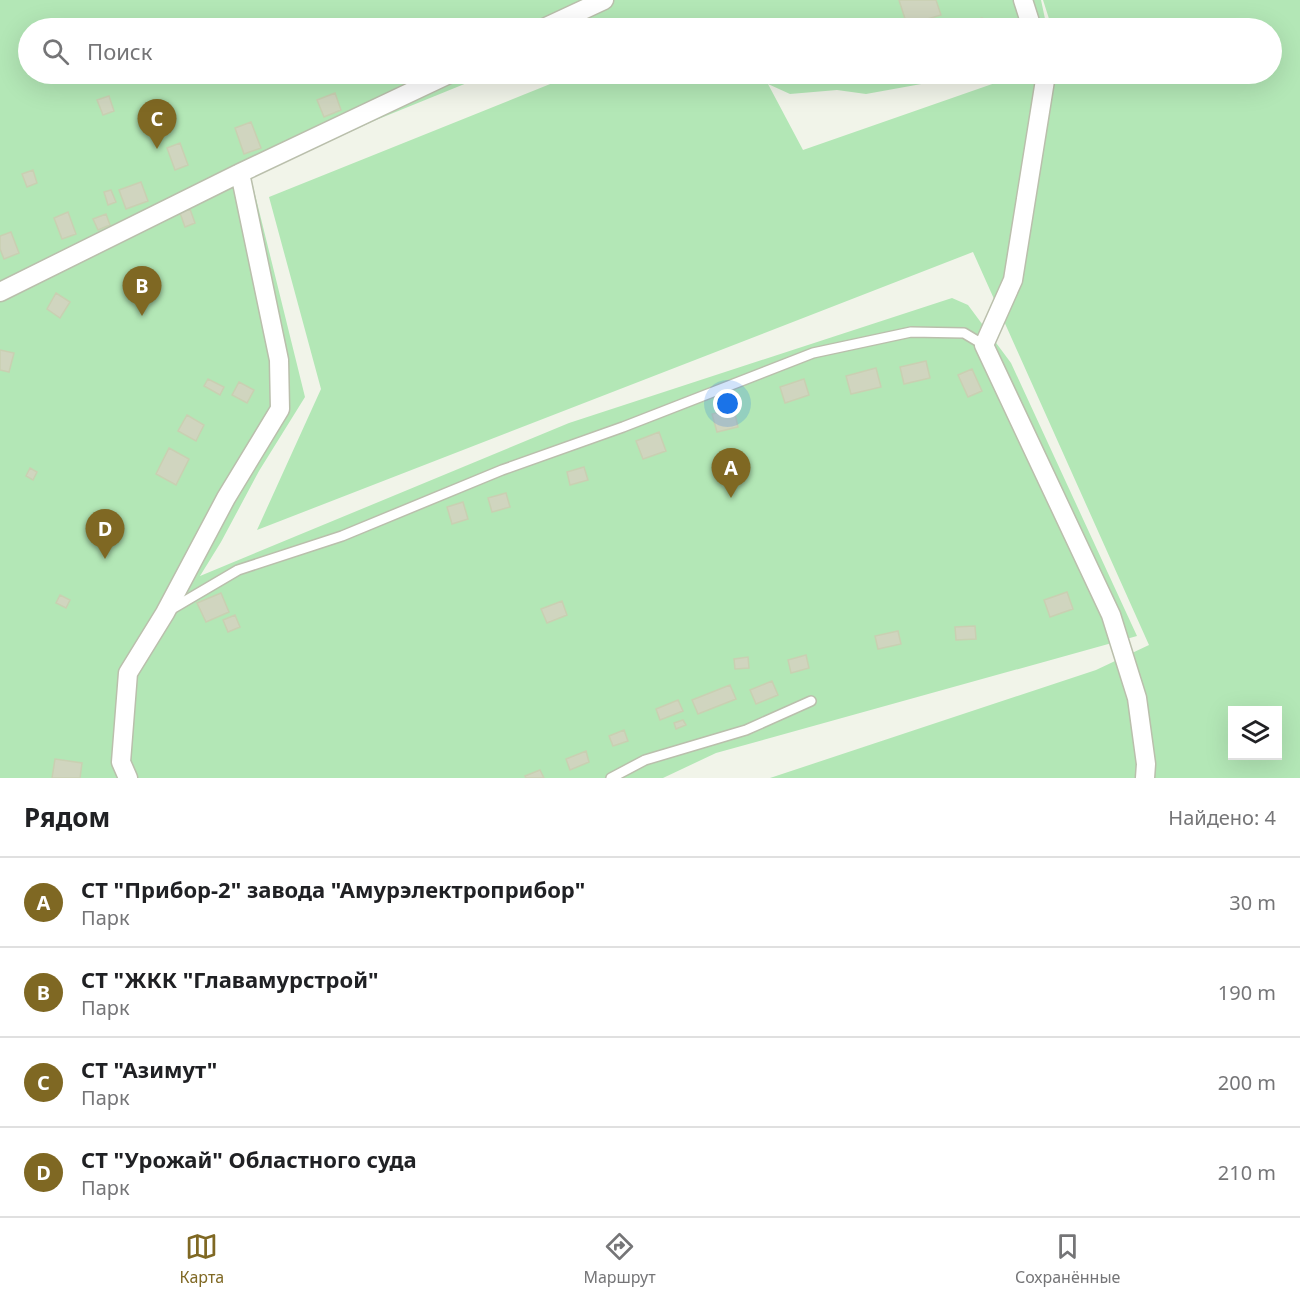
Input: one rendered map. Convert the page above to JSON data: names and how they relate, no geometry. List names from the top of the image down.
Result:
{
  "page": {
    "search": "Поиск",
    "pins": [
      "C",
      "B",
      "A",
      "D"
    ],
    "heading": ["Рядом", "Найдено: 4"],
    "list": [
      {
        "mark": "A",
        "name": "СТ \"Прибор-2\" завода \"Амурэлектроприбор\"",
        "note": "Парк",
        "value": "30 m"
      },
      {
        "mark": "B",
        "name": "СТ \"ЖКК \"Главамурстрой\"",
        "note": "Парк",
        "value": "190 m"
      },
      {
        "mark": "C",
        "name": "СТ \"Азимут\"",
        "note": "Парк",
        "value": "200 m"
      },
      {
        "mark": "D",
        "name": "СТ \"Урожай\" Областного суда",
        "note": "Парк",
        "value": "210 m"
      }
    ],
    "nav": ["Карта", "Маршрут", "Сохранённые"]
  }
}
